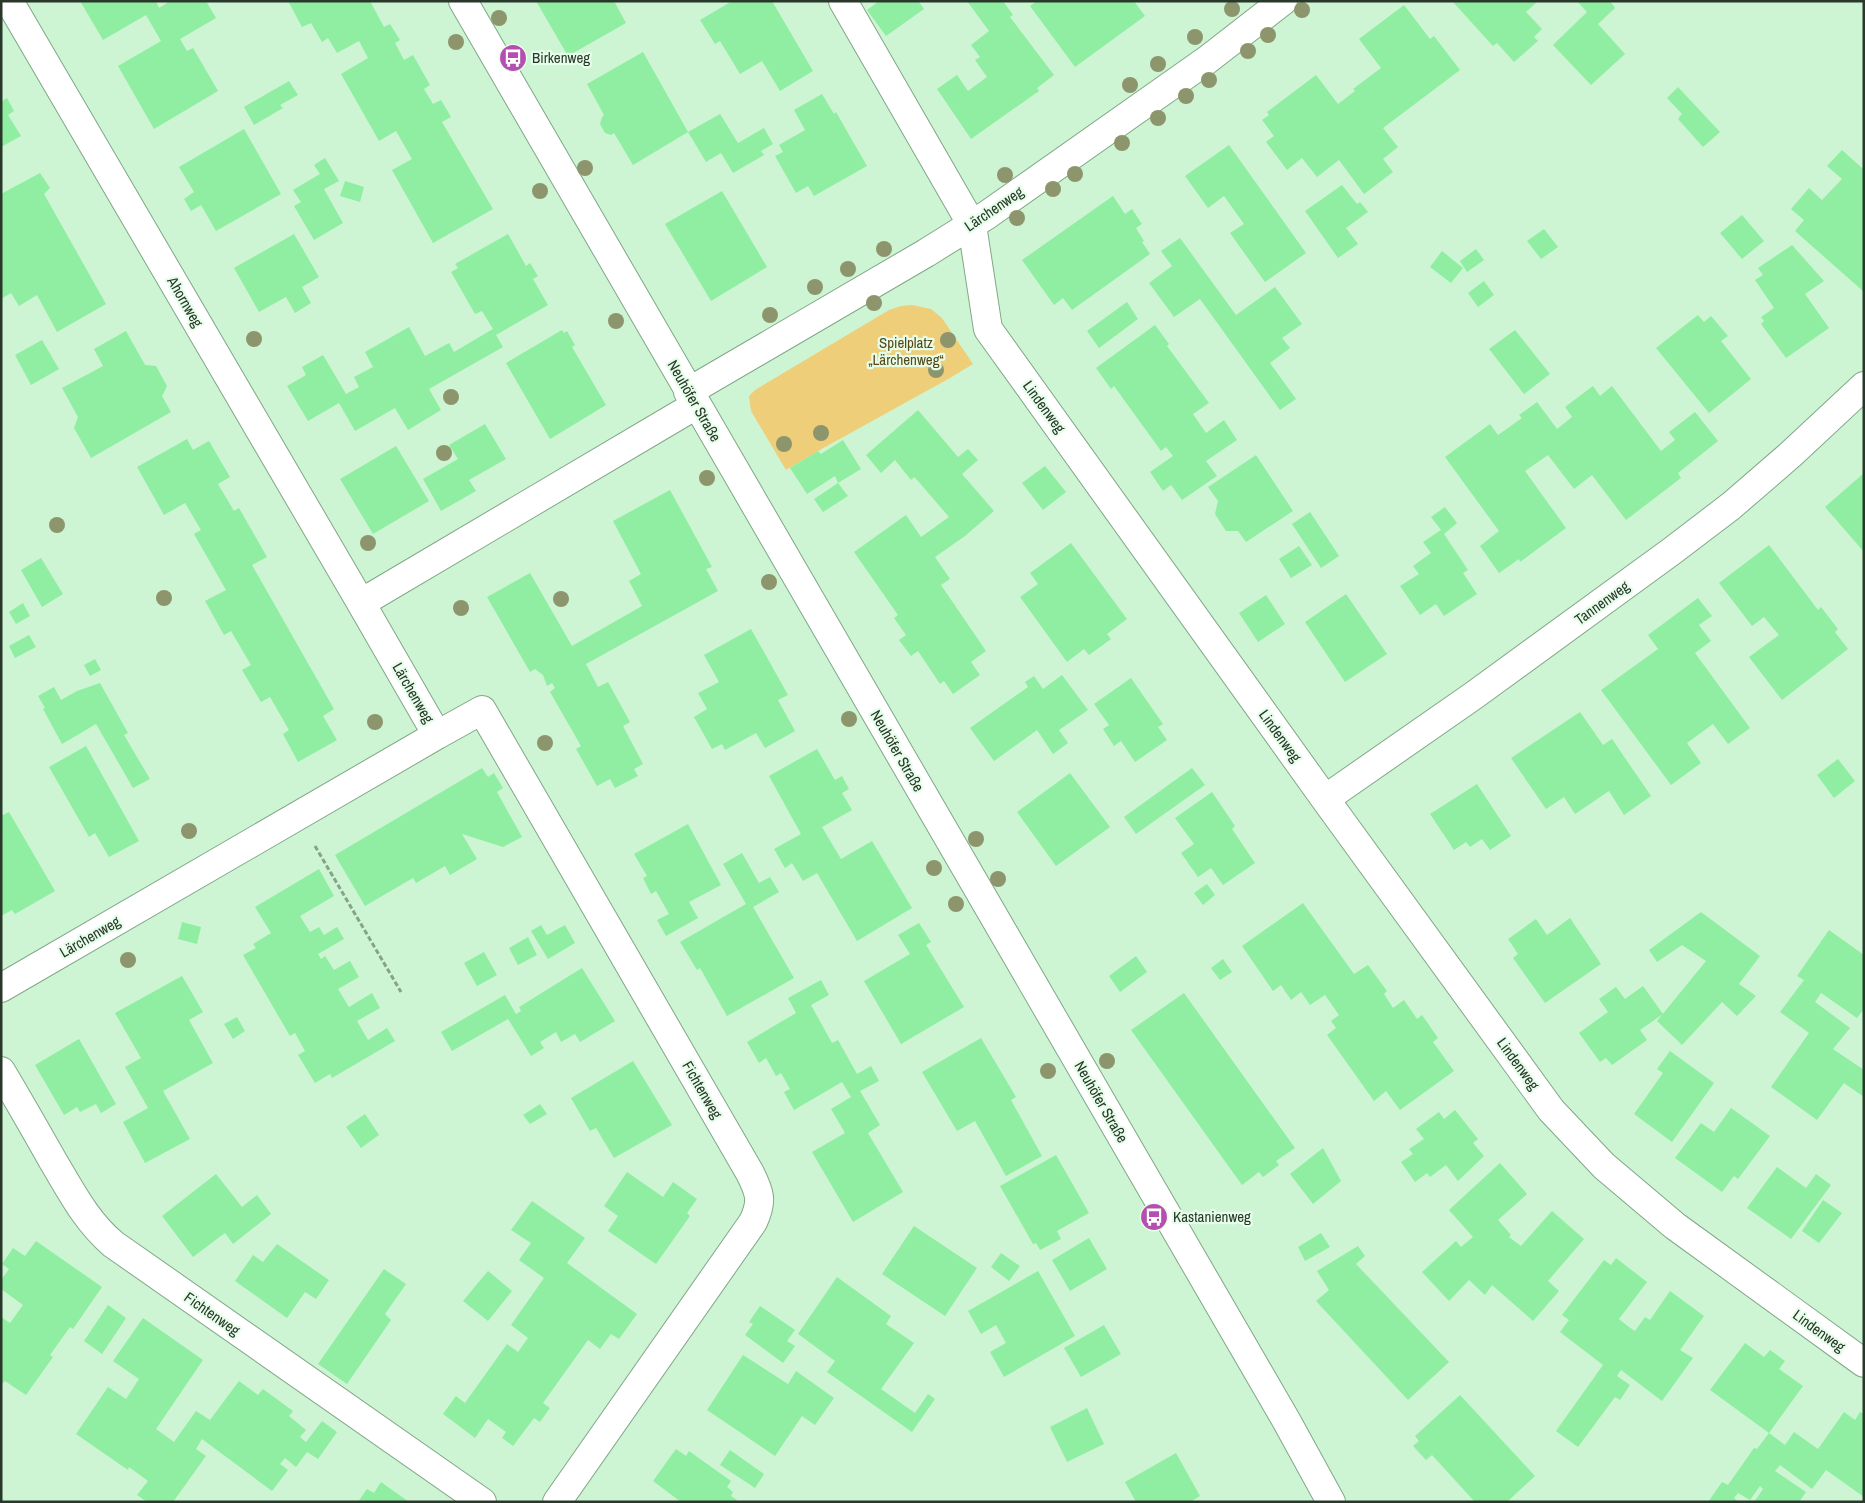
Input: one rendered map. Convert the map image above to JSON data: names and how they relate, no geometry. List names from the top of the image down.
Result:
{
  "streets": {
    "street": [
      "Lärchenweg",
      "Ahornweg",
      "Neuhöfer Straße",
      "Lindenweg",
      "Tannenweg",
      "Fichtenweg"
    ]
  },
  "crossings": [
    ["Lärchenweg", "Ahornweg"],
    ["Lärchenweg", "Neuhöfer Straße"],
    ["Lärchenweg", "Lindenweg"],
    ["Lärchenweg", "Fichtenweg"],
    ["Lindenweg", "Tannenweg"]
  ],
  "parks": ["Spielplatz „Lärchenweg“"],
  "places": {
    "bus stop": ["Birkenweg", "Kastanienweg"]
  }
}
